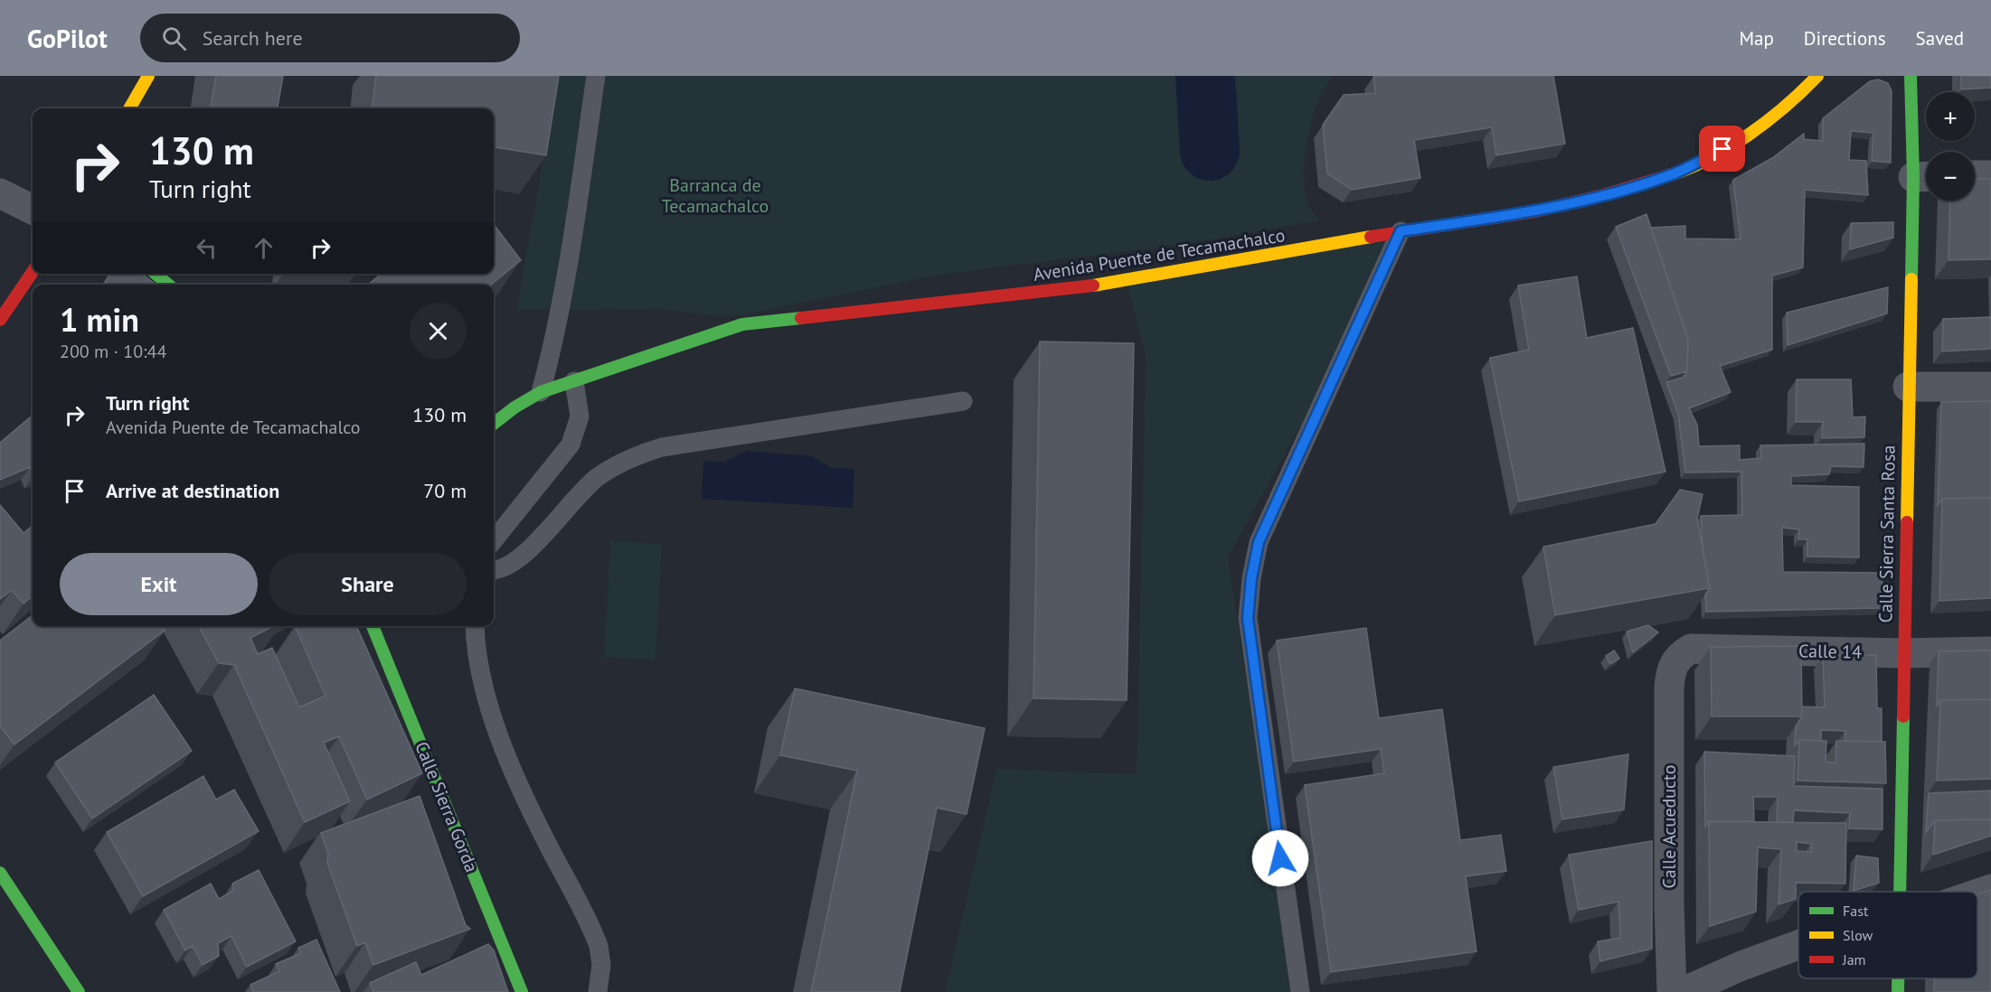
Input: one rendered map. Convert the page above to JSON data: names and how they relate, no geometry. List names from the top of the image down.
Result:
{
  "streets": {
    "main road": ["Avenida Puente de Tecamachalco", "Calle Sierra Santa Rosa", "Calle Sierra Gorda"],
    "street": ["Calle 14", "Calle Acueducto"]
  },
  "crossings": [
    ["Calle Sierra Santa Rosa", "Calle 14"],
    ["Calle 14", "Calle Acueducto"]
  ],
  "parks": ["Barranca de Tecamachalco"],
  "legend": ["Fast", "Slow", "Jam"],
  "page": {
    "header": "GoPilot",
    "search": "Search here",
    "nav": ["Map", "Directions", "Saved"],
    "map_buttons": ["+", "−"],
    "turn": ["130 m", "Turn right"],
    "heading": ["1 min", "200 m · 10:44"],
    "list": [
      {
        "name": "Turn right",
        "note": "Avenida Puente de Tecamachalco",
        "value": "130 m"
      },
      {
        "name": "Arrive at destination",
        "value": "70 m"
      }
    ],
    "buttons": ["Exit", "Share"]
  }
}
